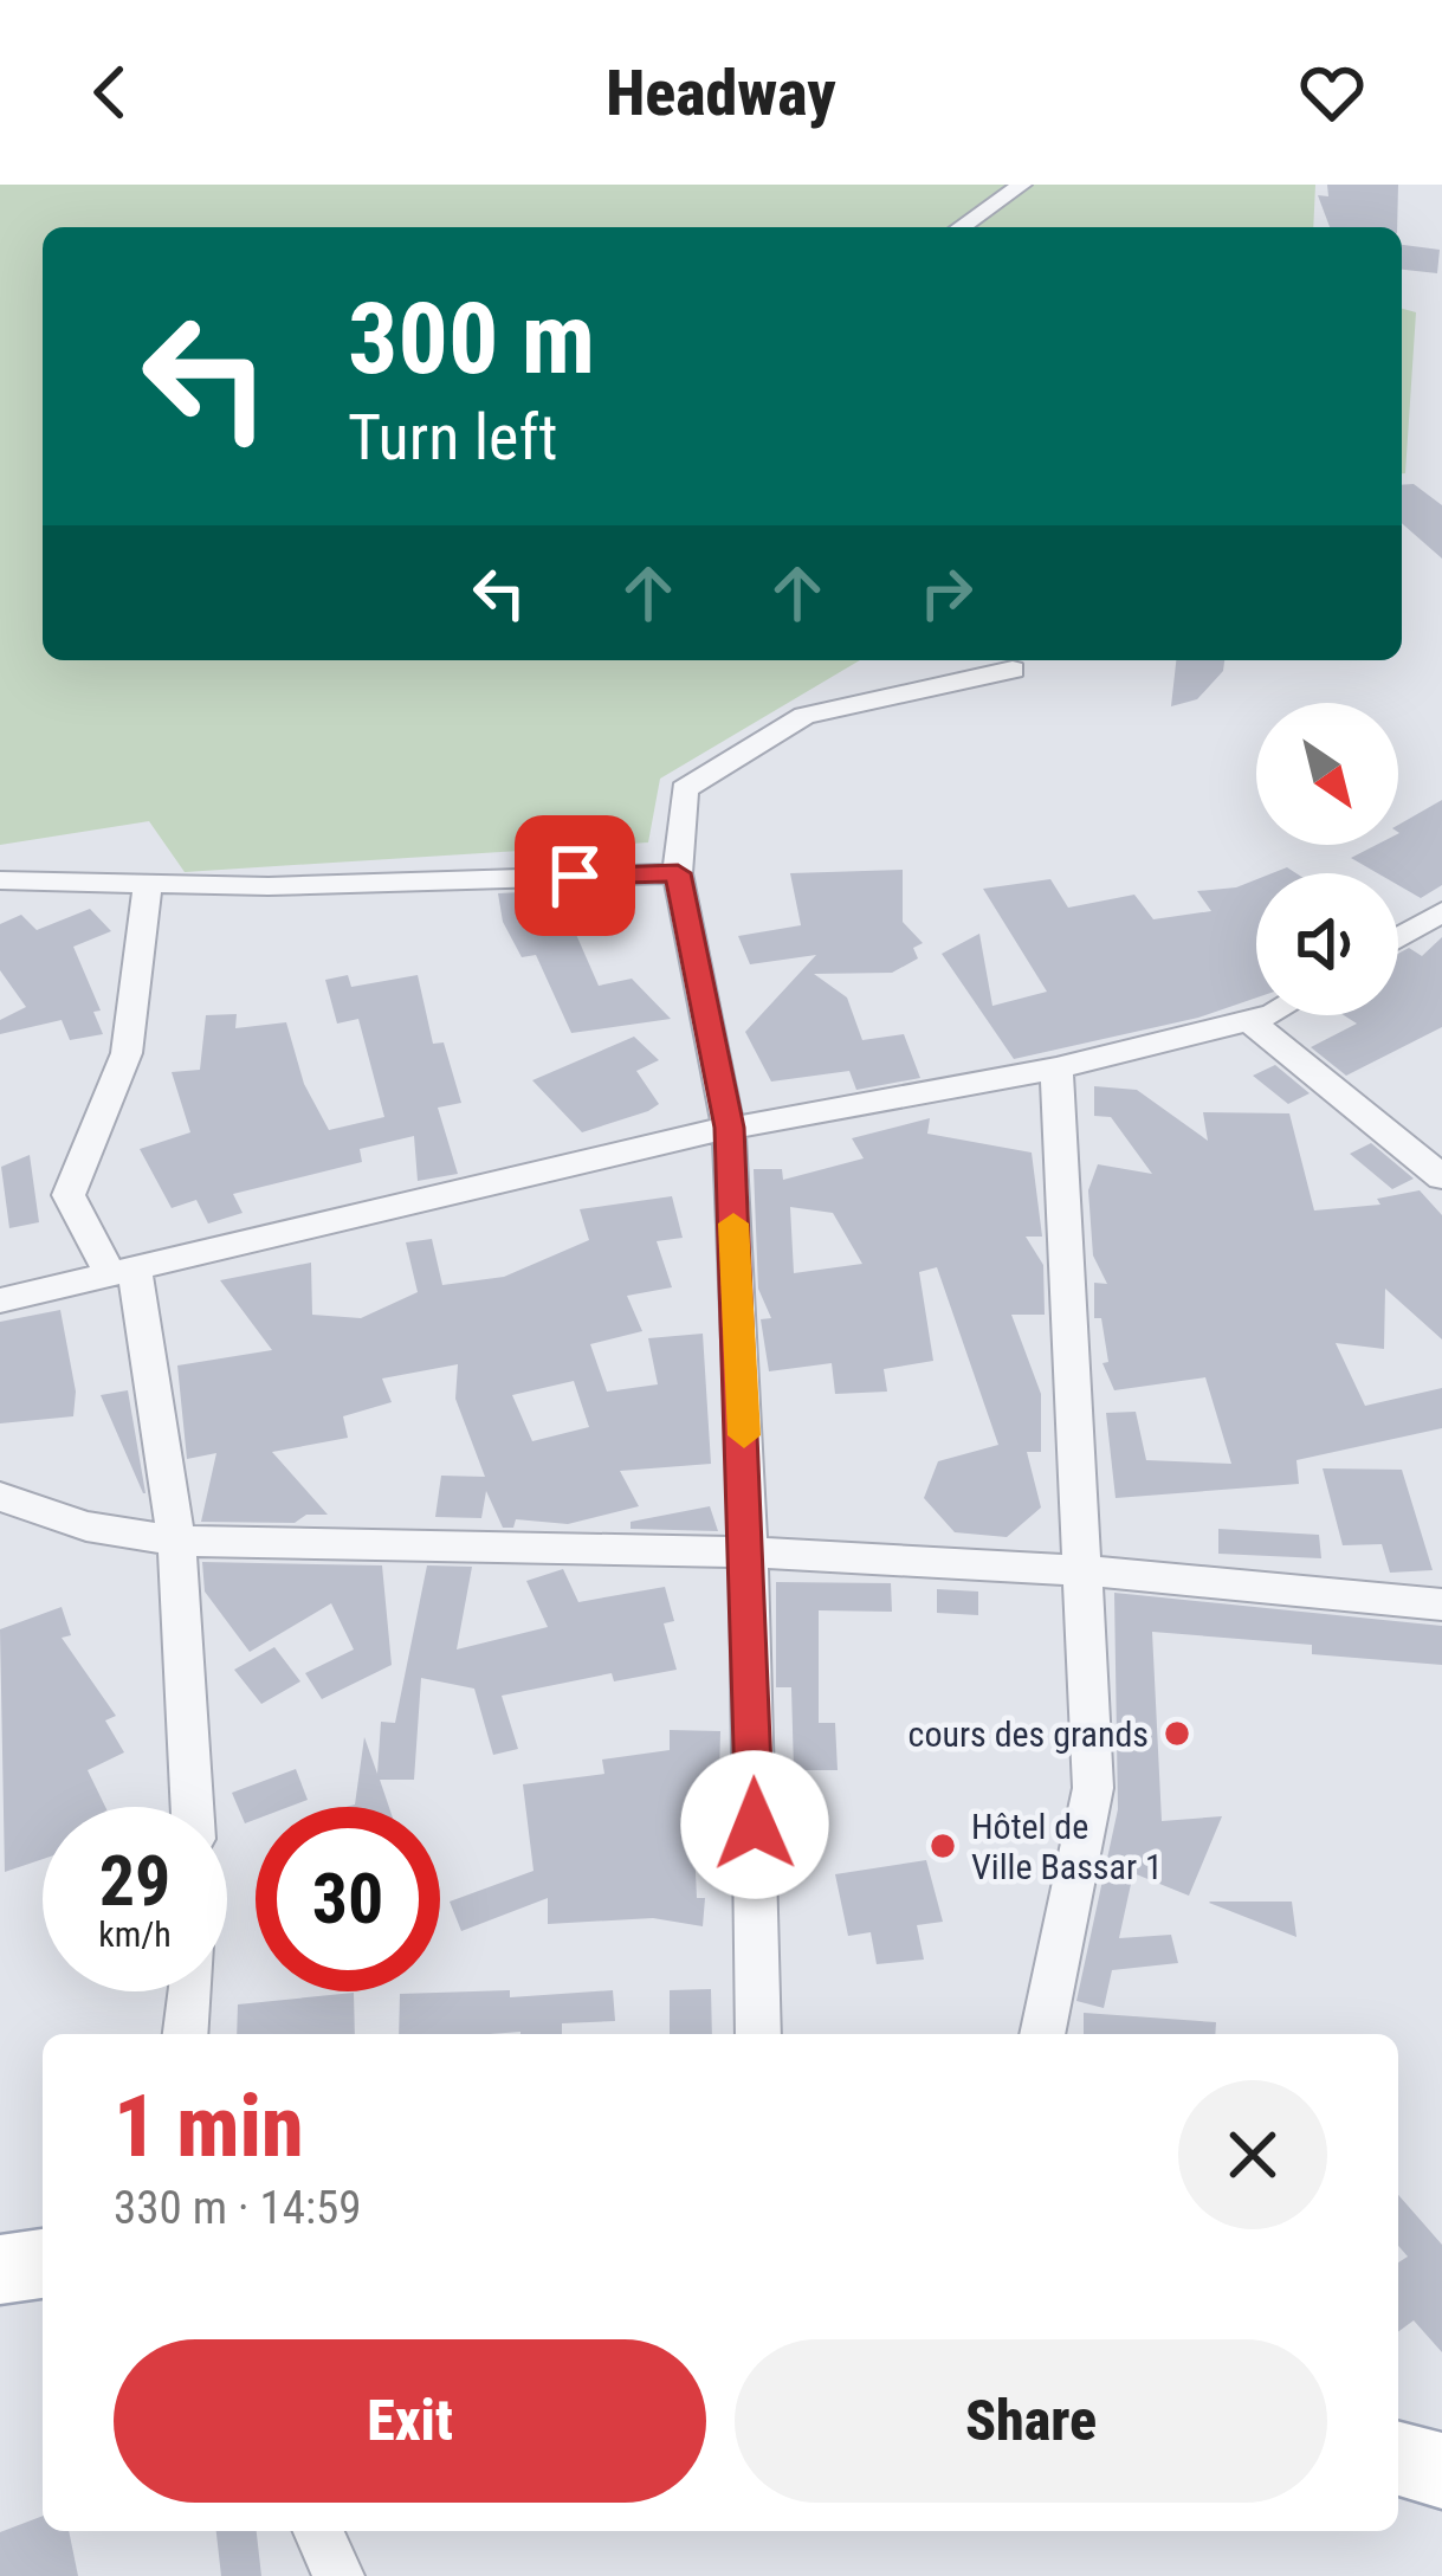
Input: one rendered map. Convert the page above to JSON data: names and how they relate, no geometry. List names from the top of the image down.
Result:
{
  "places": ["cours des grands", "Hôtel de Ville Bassar 1"],
  "north": "bottom right",
  "page": {
    "header": "Headway",
    "turn": ["300 m", "Turn left"],
    "speed": "29 km/h",
    "limit": "30",
    "heading": ["1 min", "330 m · 14:59"],
    "buttons": ["Exit", "Share"]
  }
}
